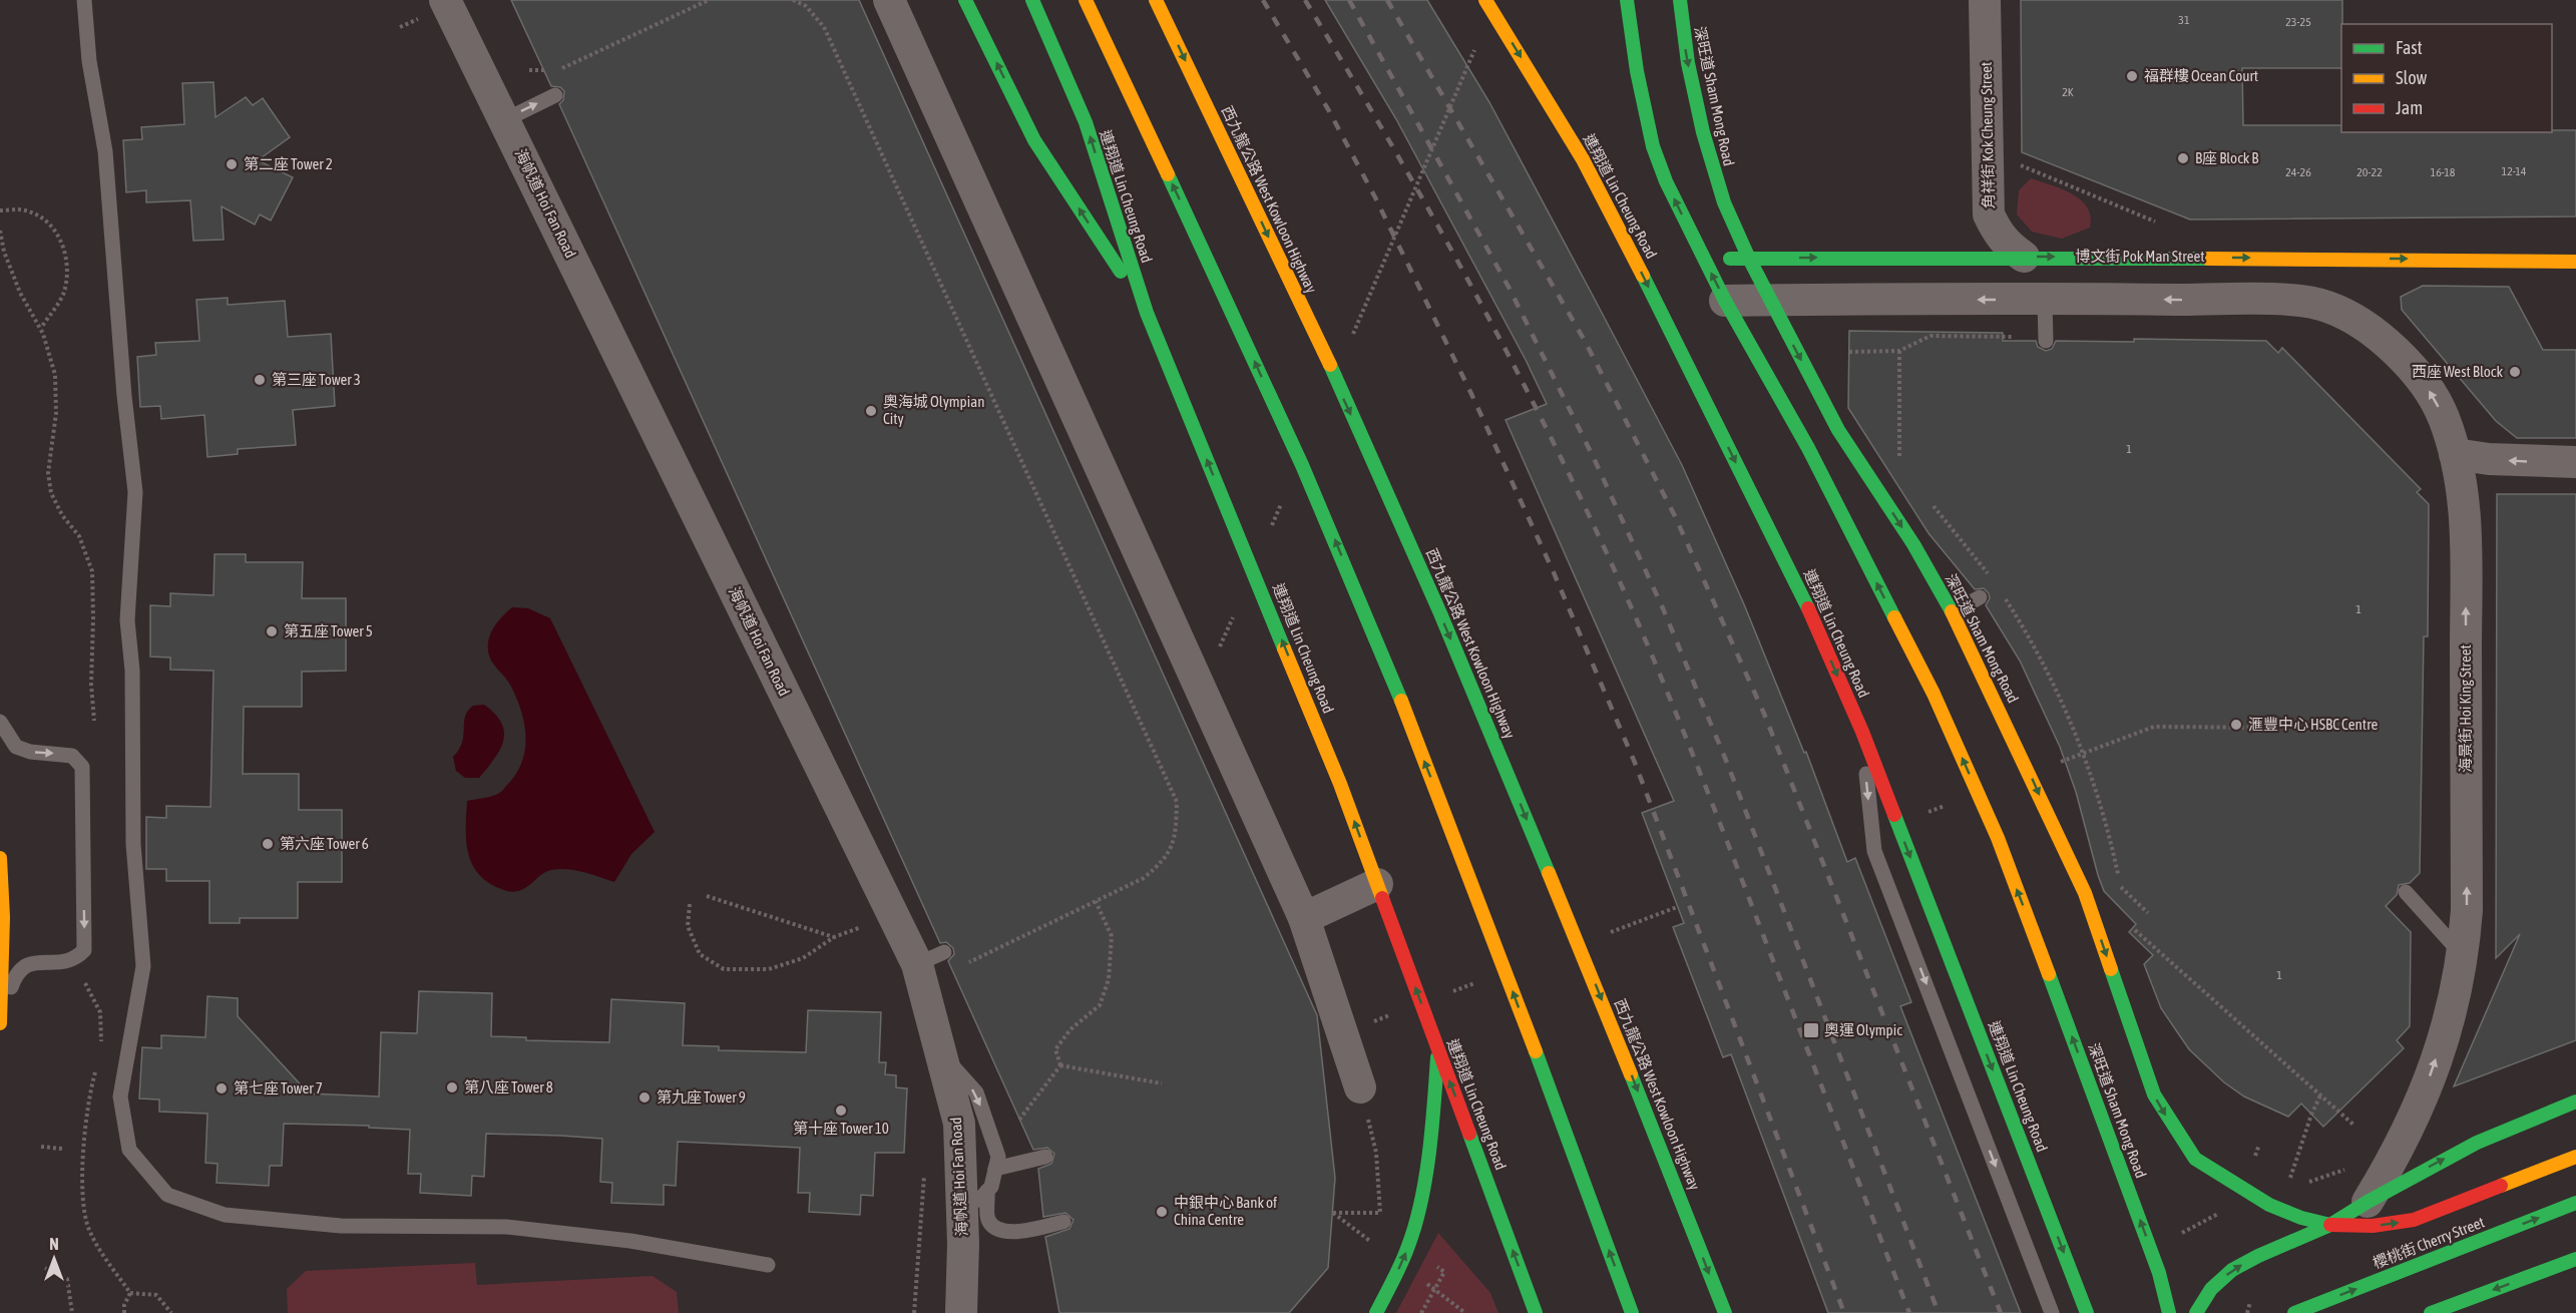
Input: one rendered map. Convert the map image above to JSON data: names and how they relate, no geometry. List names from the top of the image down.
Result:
{
  "streets": {
    "main road": [
      "深旺道 Sham Mong Road",
      "連翔道 Lin Cheung Road",
      "西九龍公路 West Kowloon Highway",
      "博文街 Pok Man Street",
      "櫻桃街 Cherry Street"
    ],
    "street": ["角祥街 Kok Cheung Street", "海帆道 Hoi Fan Road", "海景街 Hoi King Street"]
  },
  "crossings": [
    ["深旺道 Sham Mong Road", "博文街 Pok Man Street"],
    ["角祥街 Kok Cheung Street", "博文街 Pok Man Street"]
  ],
  "one_way": ["博文街 Pok Man Street"],
  "places": {
    "other": [
      "福群樓 Ocean Court",
      "B座 Block B",
      "第二座 Tower 2",
      "西座 West Block",
      "第三座 Tower 3",
      "奧海城 Olympian City",
      "第五座 Tower 5",
      "滙豐中心 HSBC Centre",
      "第六座 Tower 6",
      "第八座 Tower 8",
      "第七座 Tower 7",
      "第九座 Tower 9",
      "第十座 Tower 10",
      "中銀中心 Bank of China Centre"
    ],
    "transit": ["奧運 Olympic"]
  },
  "house_numbers": [
    "31",
    "23-25",
    "2K",
    "12-14",
    "24-26",
    "20-22",
    "16-18",
    "1",
    "1",
    "1"
  ],
  "legend": ["Fast", "Slow", "Jam"],
  "north": "top"
}
